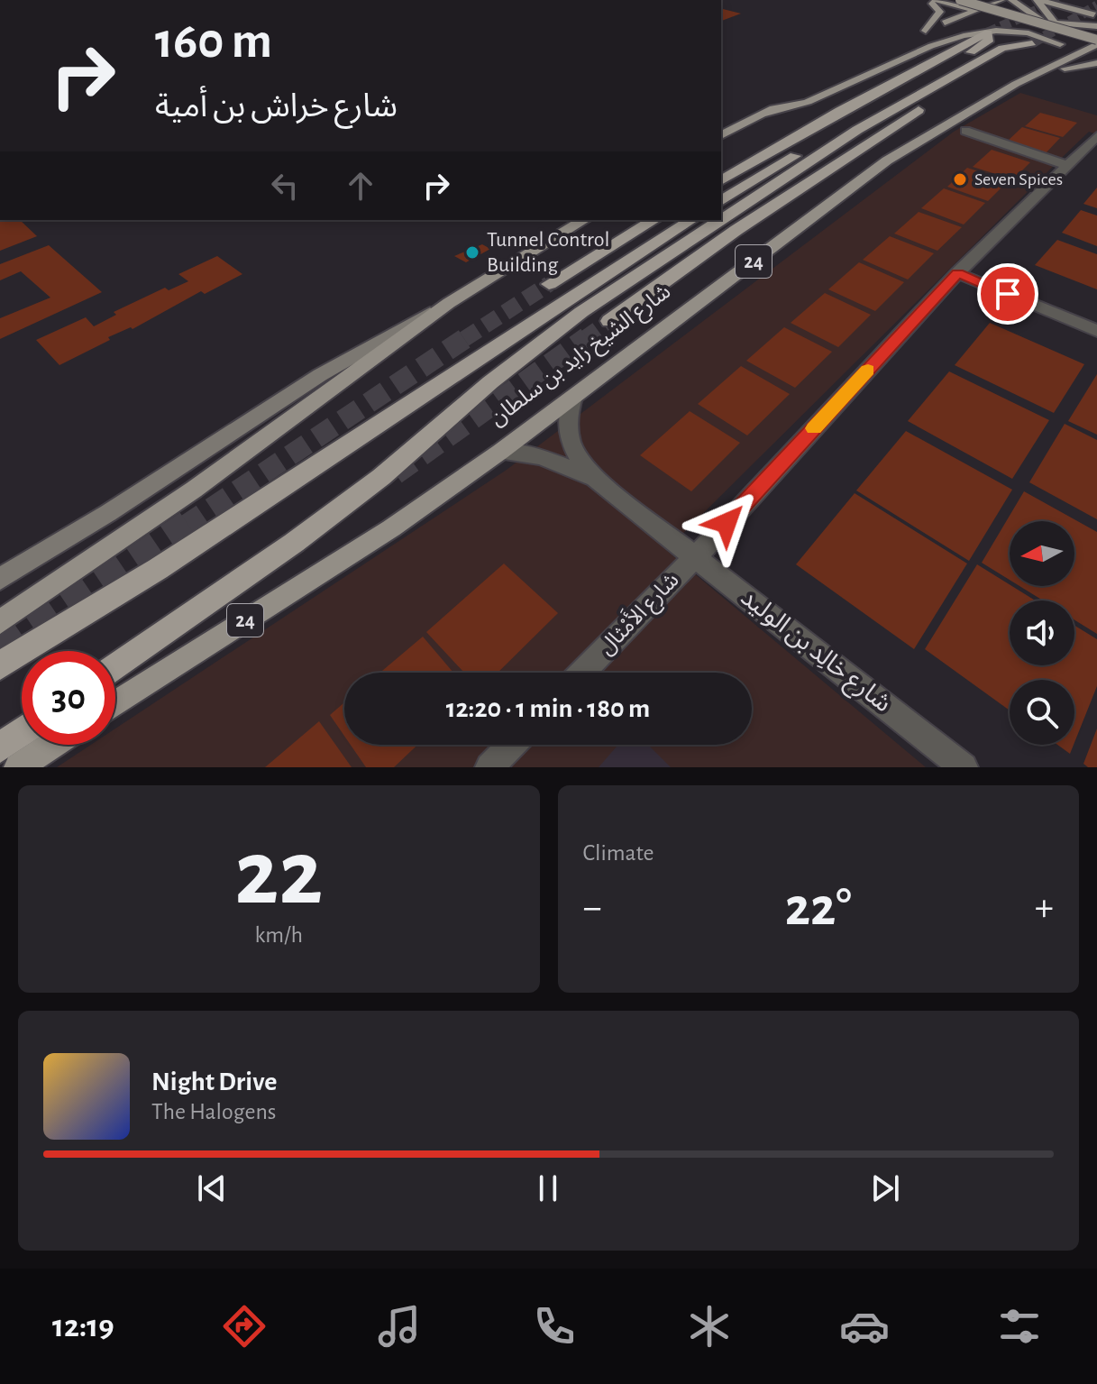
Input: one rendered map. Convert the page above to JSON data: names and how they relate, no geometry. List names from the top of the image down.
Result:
{
  "streets": {
    "highway": ["24", "شارع الشيخ زايد بن سلطان"],
    "street": ["شارع الأَمْثال", "شارع خالِد بن الوليد"]
  },
  "crossings": [
    ["شارع الشيخ زايد بن سلطان", "شارع خالِد بن الوليد"],
    ["شارع الأَمْثال", "شارع خالِد بن الوليد"]
  ],
  "places": ["Seven Spices", "Tunnel Control Building"],
  "north": "left",
  "page": {
    "turn": ["160 m", "شارع خراش بن أمية"],
    "limit": "30",
    "trip": "12:20 · 1 min · 180 m",
    "tile": [
      ["22", "km/h"],
      "Climate"
    ],
    "heat": ["−", "22°", "+"],
    "song": ["Night Drive", "The Halogens"],
    "tabs": "12:19"
  }
}
